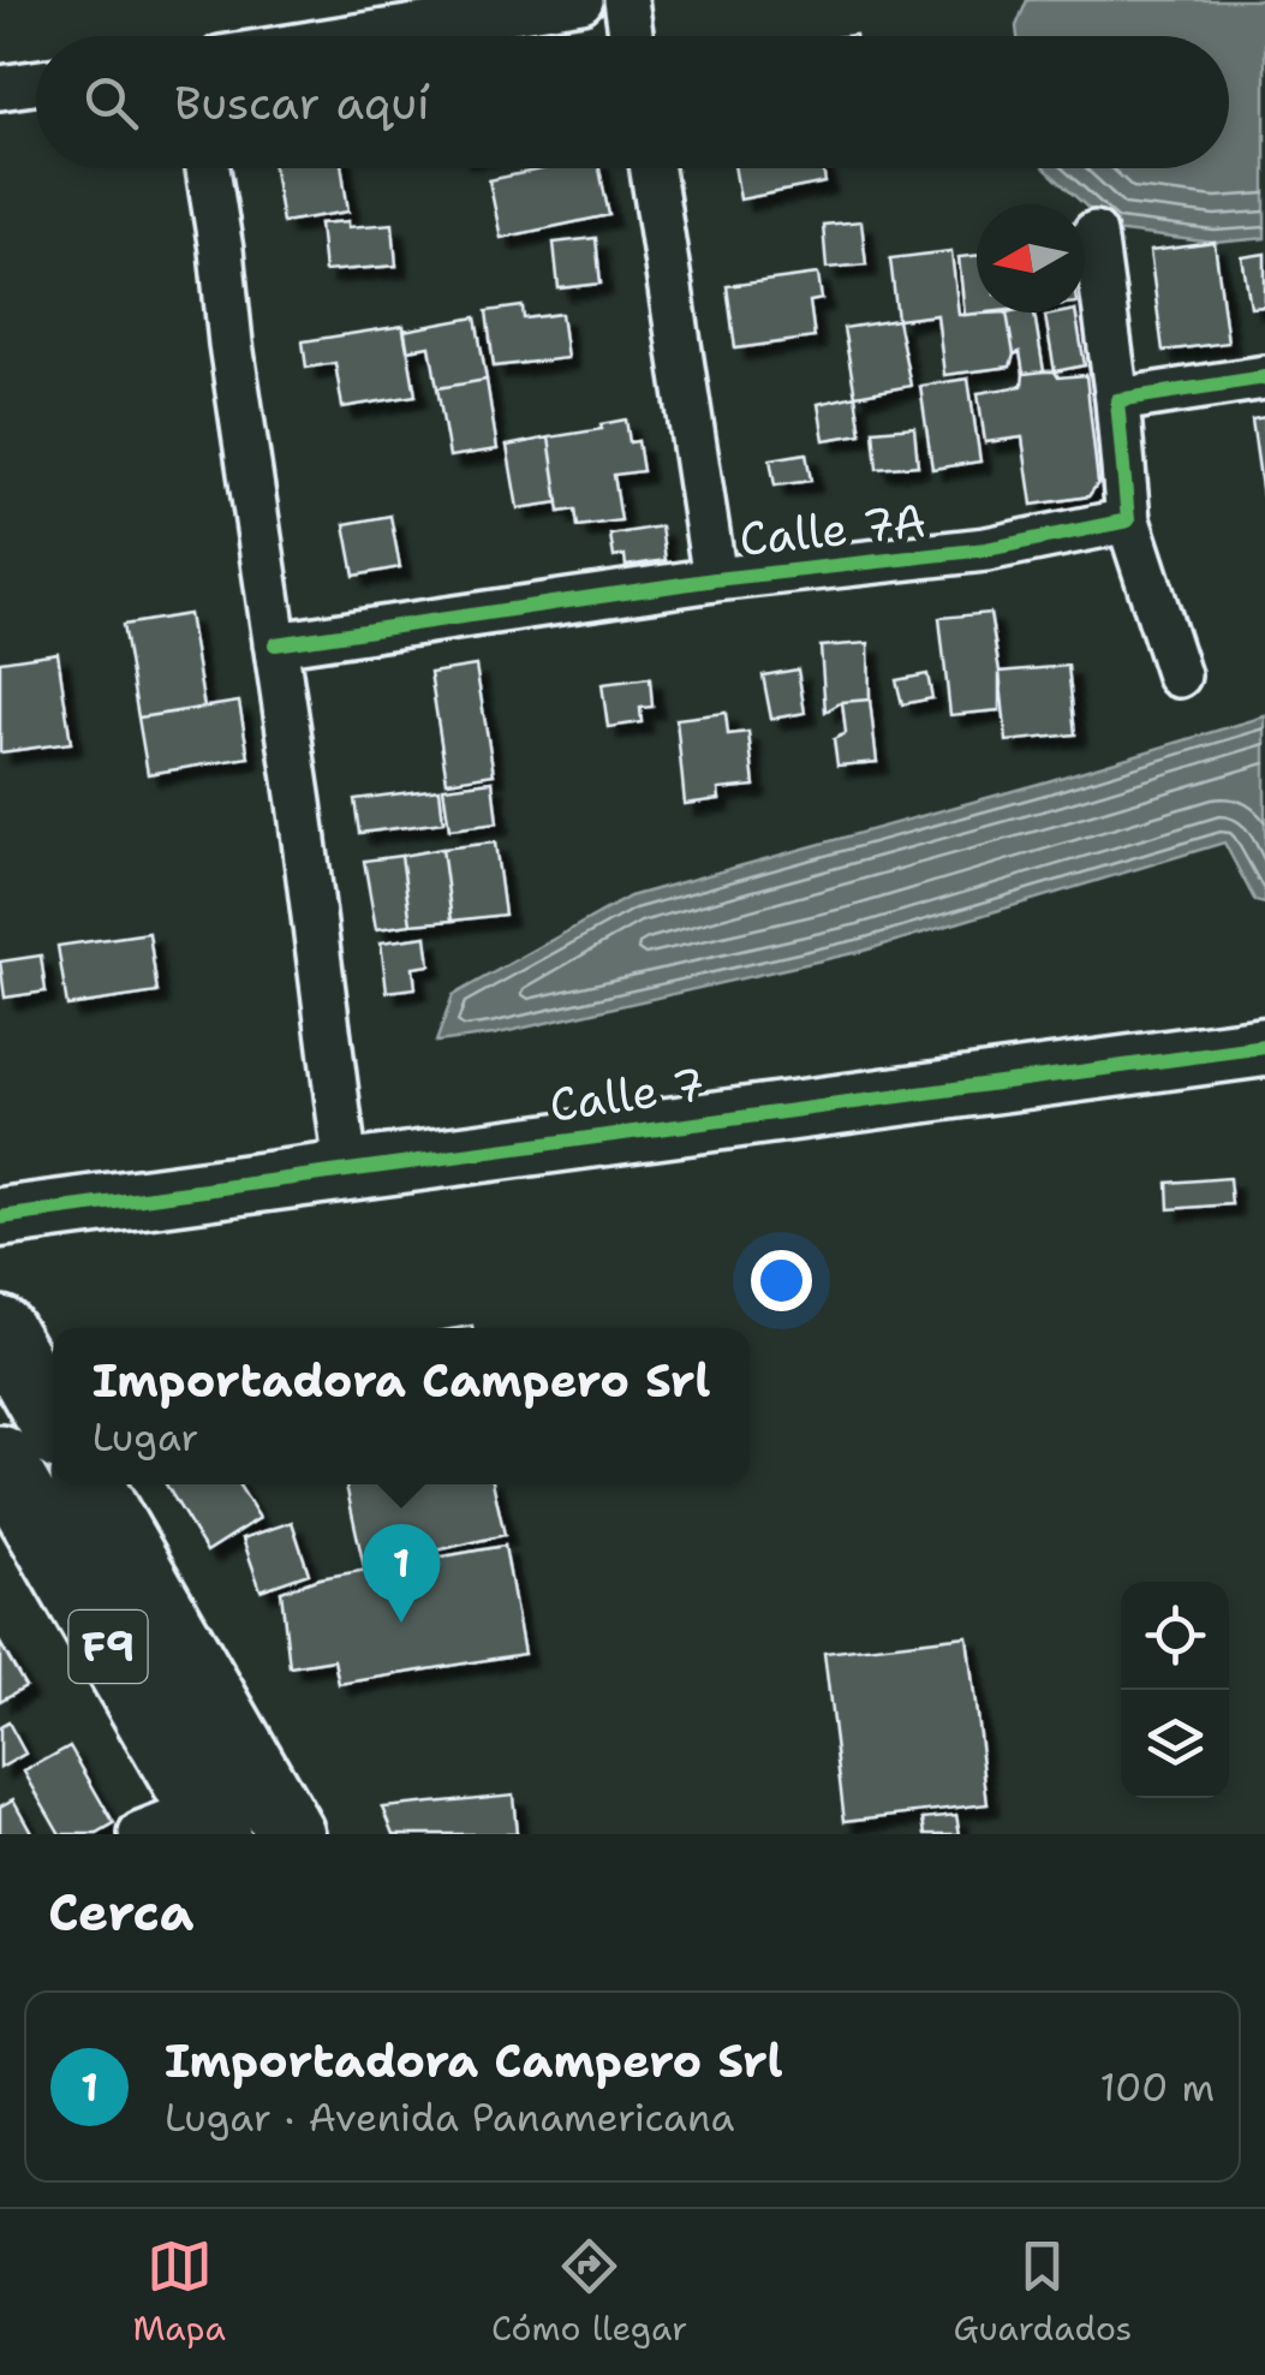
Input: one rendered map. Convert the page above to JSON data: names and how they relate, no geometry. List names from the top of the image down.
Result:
{
  "streets": {
    "highway": ["F9"],
    "street": ["Calle 7A", "Calle 7"]
  },
  "north": "left",
  "page": {
    "search": "Buscar aquí",
    "popup": ["Importadora Campero Srl", "Lugar"],
    "pins": "1",
    "heading": "Cerca",
    "list": [
      {
        "mark": "1",
        "name": "Importadora Campero Srl",
        "note": "Lugar · Avenida Panamericana",
        "value": "100 m"
      }
    ],
    "nav": ["Mapa", "Cómo llegar", "Guardados"]
  }
}
